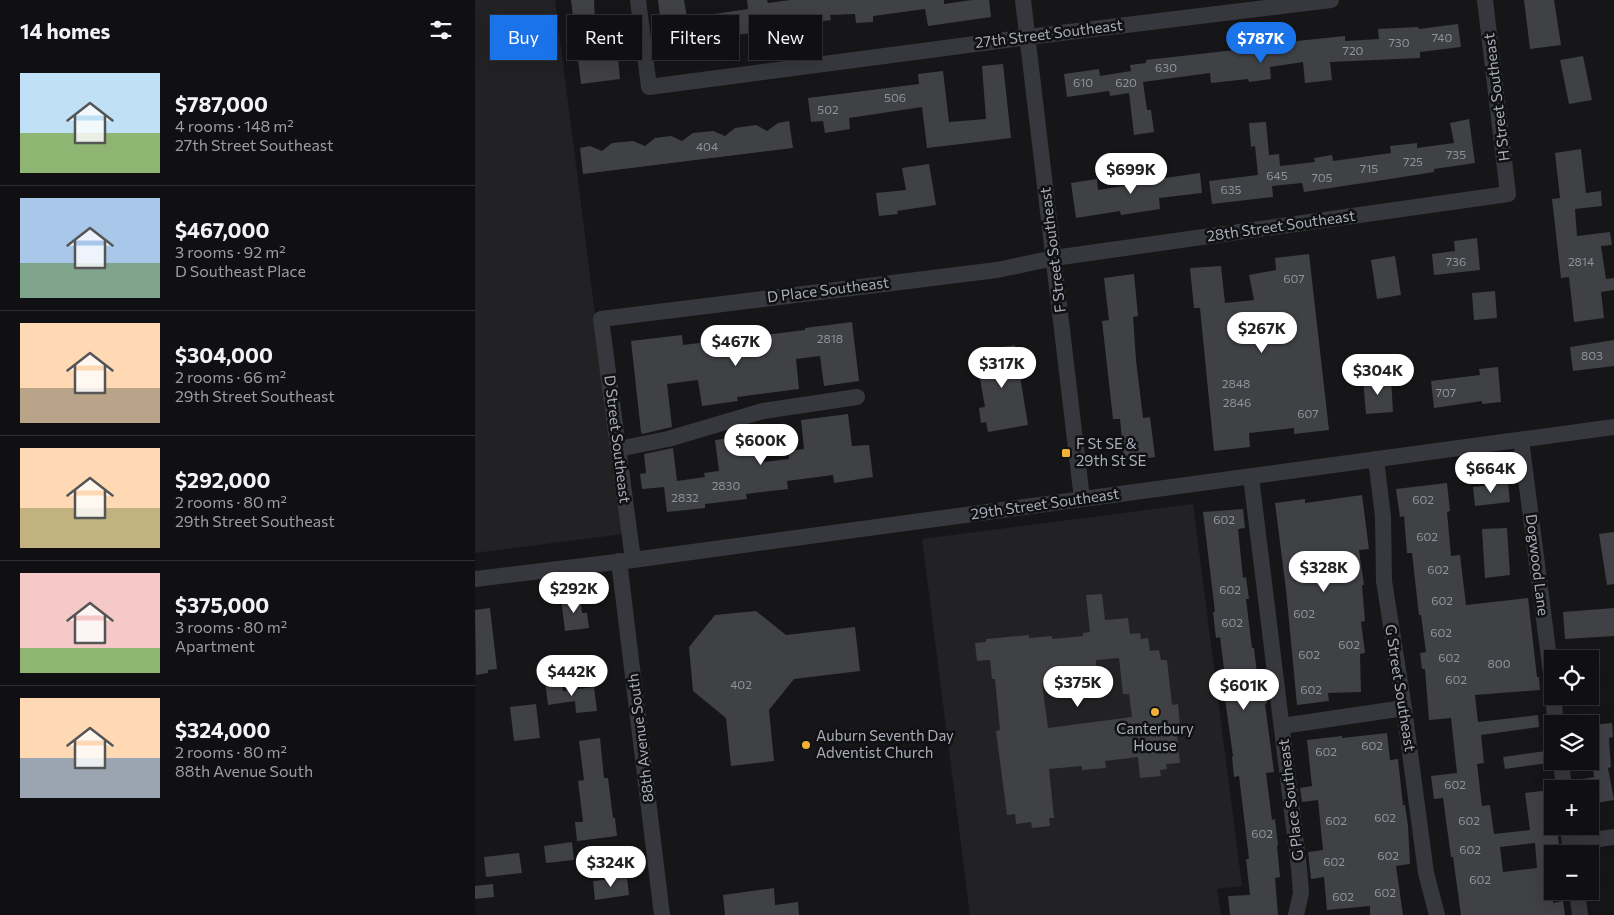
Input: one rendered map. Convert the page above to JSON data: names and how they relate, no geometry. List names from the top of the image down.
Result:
{
  "streets": {
    "street": [
      "27th Street Southeast",
      "H Street Southeast",
      "28th Street Southeast",
      "F Street Southeast",
      "D Place Southeast",
      "D Street Southeast",
      "29th Street Southeast",
      "Dogwood Lane",
      "G Street Southeast",
      "88th Avenue South",
      "G Place Southeast"
    ]
  },
  "crossings": [
    ["27th Street Southeast", "F Street Southeast"],
    ["H Street Southeast", "28th Street Southeast"],
    ["28th Street Southeast", "F Street Southeast"],
    ["28th Street Southeast", "D Place Southeast"],
    ["F Street Southeast", "D Place Southeast"],
    ["F Street Southeast", "29th Street Southeast"],
    ["D Place Southeast", "D Street Southeast"],
    ["D Street Southeast", "29th Street Southeast"],
    ["D Street Southeast", "88th Avenue South"],
    ["29th Street Southeast", "Dogwood Lane"],
    ["29th Street Southeast", "G Street Southeast"],
    ["29th Street Southeast", "88th Avenue South"],
    ["29th Street Southeast", "G Place Southeast"]
  ],
  "places": {
    "transit": ["F St SE & 29th St SE"],
    "other": ["Canterbury House", "Auburn Seventh Day Adventist Church"]
  },
  "house_numbers": [
    "740",
    "730",
    "720",
    "630",
    "610",
    "620",
    "506",
    "502",
    "404",
    "735",
    "725",
    "715",
    "645",
    "705",
    "635",
    "736",
    "2814",
    "607",
    "2818",
    "803",
    "2848",
    "707",
    "2846",
    "607",
    "2830",
    "2832",
    "602",
    "602",
    "602",
    "602",
    "602",
    "602",
    "602",
    "602",
    "602",
    "602",
    "602",
    "602",
    "800",
    "602",
    "402",
    "602",
    "602",
    "602",
    "602",
    "602",
    "602",
    "602",
    "602",
    "602",
    "602",
    "602",
    "602",
    "602",
    "602"
  ],
  "page": {
    "heading": "14 homes",
    "chip": [
      "Buy",
      "Rent",
      "Filters",
      "New"
    ],
    "price": [
      "$787K",
      "$699K",
      "$267K",
      "$467K",
      "$317K",
      "$304K",
      "$600K",
      "$664K",
      "$328K",
      "$292K",
      "$442K",
      "$375K",
      "$601K",
      "$324K"
    ],
    "list": [
      {
        "name": "$787,000",
        "note": "4 rooms · 148 m² · 27th Street Southeast"
      },
      {
        "name": "$467,000",
        "note": "3 rooms · 92 m² · D Southeast Place"
      },
      {
        "name": "$304,000",
        "note": "2 rooms · 66 m² · 29th Street Southeast"
      },
      {
        "name": "$292,000",
        "note": "2 rooms · 80 m² · 29th Street Southeast"
      },
      {
        "name": "$375,000",
        "note": "3 rooms · 80 m² · Apartment"
      },
      {
        "name": "$324,000",
        "note": "2 rooms · 80 m² · 88th Avenue South"
      }
    ],
    "map_buttons": ["+", "−"]
  }
}
